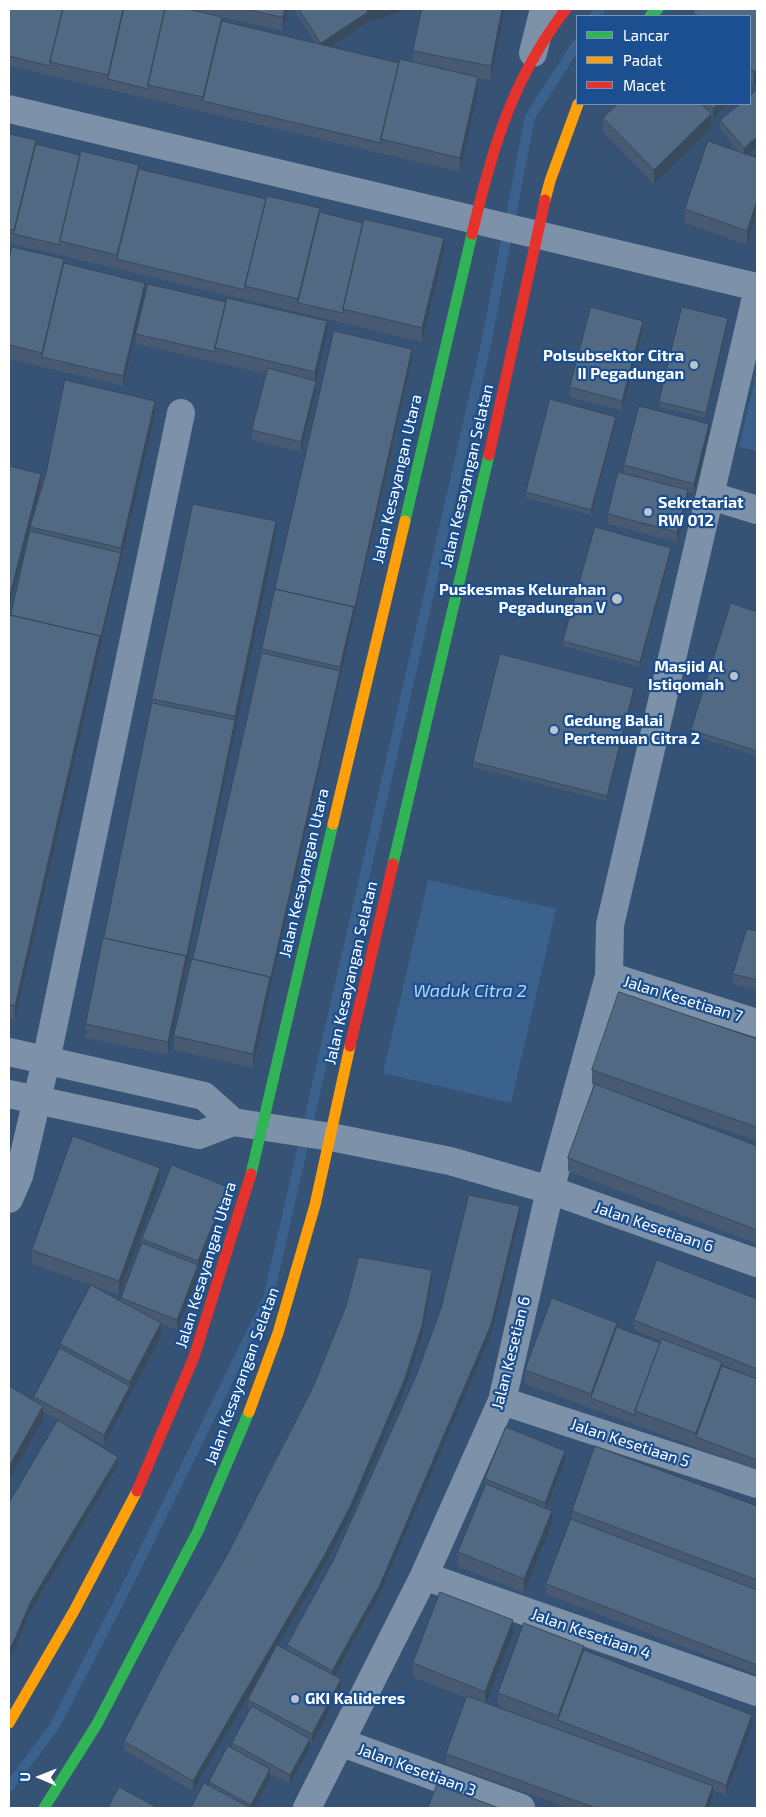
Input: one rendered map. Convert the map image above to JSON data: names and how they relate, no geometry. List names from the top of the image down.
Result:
{
  "streets": {
    "street": [
      "Jalan Kesayangan Selatan",
      "Jalan Kesayangan Utara",
      "Jalan Kesetiaan 7",
      "Jalan Kesetiaan 6",
      "Jalan Kesetian 6",
      "Jalan Kesetiaan 5",
      "Jalan Kesetiaan 4",
      "Jalan Kesetiaan 3"
    ]
  },
  "crossings": [
    ["Jalan Kesayangan Selatan", "Jalan Kesetiaan 6"],
    ["Jalan Kesayangan Utara", "Jalan Kesetiaan 6"],
    ["Jalan Kesetiaan 7", "Jalan Kesetian 6"],
    ["Jalan Kesetiaan 6", "Jalan Kesetian 6"],
    ["Jalan Kesetian 6", "Jalan Kesetiaan 5"],
    ["Jalan Kesetian 6", "Jalan Kesetiaan 4"],
    ["Jalan Kesetian 6", "Jalan Kesetiaan 3"]
  ],
  "water": ["Waduk Citra 2"],
  "places": [
    "Polsubsektor Citra II Pegadungan",
    "Sekretariat RW 012",
    "Puskesmas Kelurahan Pegadungan V",
    "Masjid Al Istiqomah",
    "Gedung Balai Pertemuan Citra 2",
    "GKI Kalideres"
  ],
  "legend": ["Lancar", "Padat", "Macet"],
  "north": "left"
}
